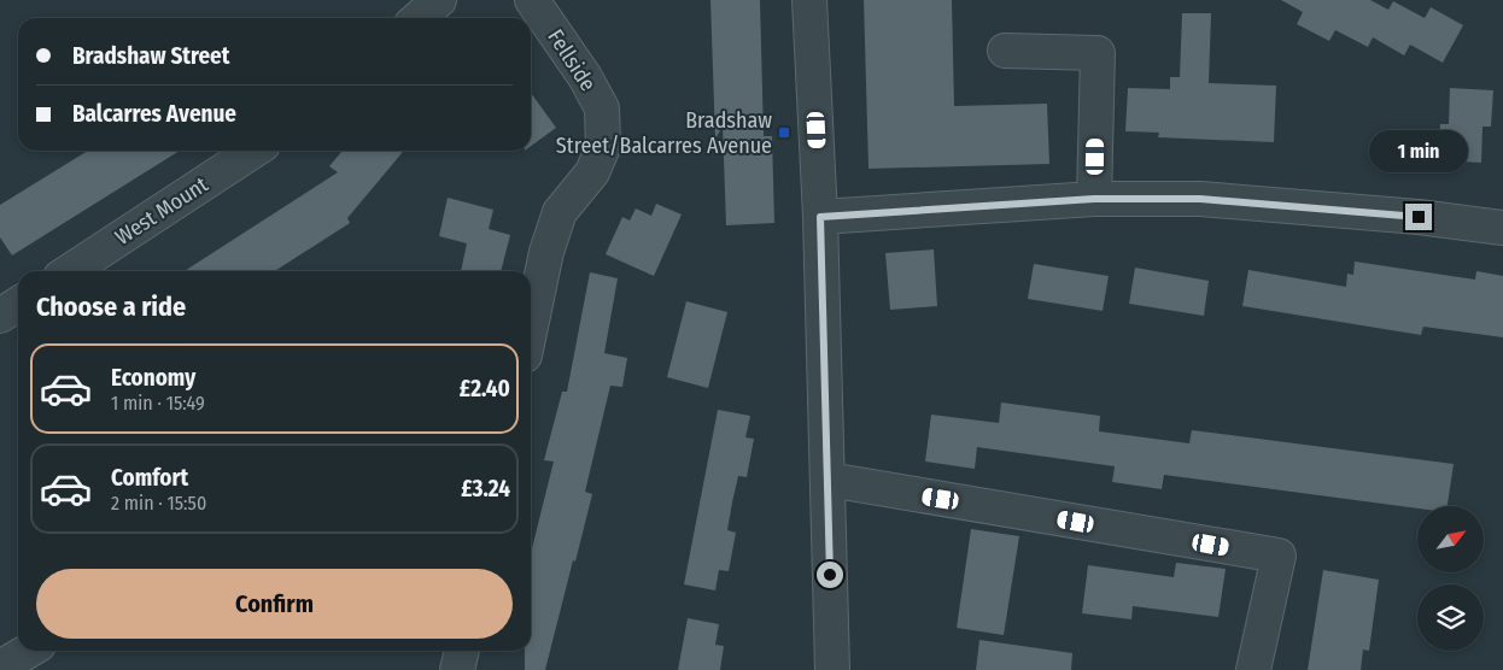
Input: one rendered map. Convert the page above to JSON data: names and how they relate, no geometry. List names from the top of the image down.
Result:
{
  "streets": {
    "street": ["Fellside", "West Mount"]
  },
  "places": {
    "transit": ["Bradshaw Street/Balcarres Avenue"]
  },
  "north": "top right",
  "page": {
    "banner": ["Bradshaw Street", "Balcarres Avenue"],
    "bubble": "1 min",
    "heading": "Choose a ride",
    "list": [
      {
        "name": "Economy",
        "note": "1 min · 15:49",
        "value": "£2.40"
      },
      {
        "name": "Comfort",
        "note": "2 min · 15:50",
        "value": "£3.24"
      }
    ],
    "buttons": "Confirm"
  }
}
